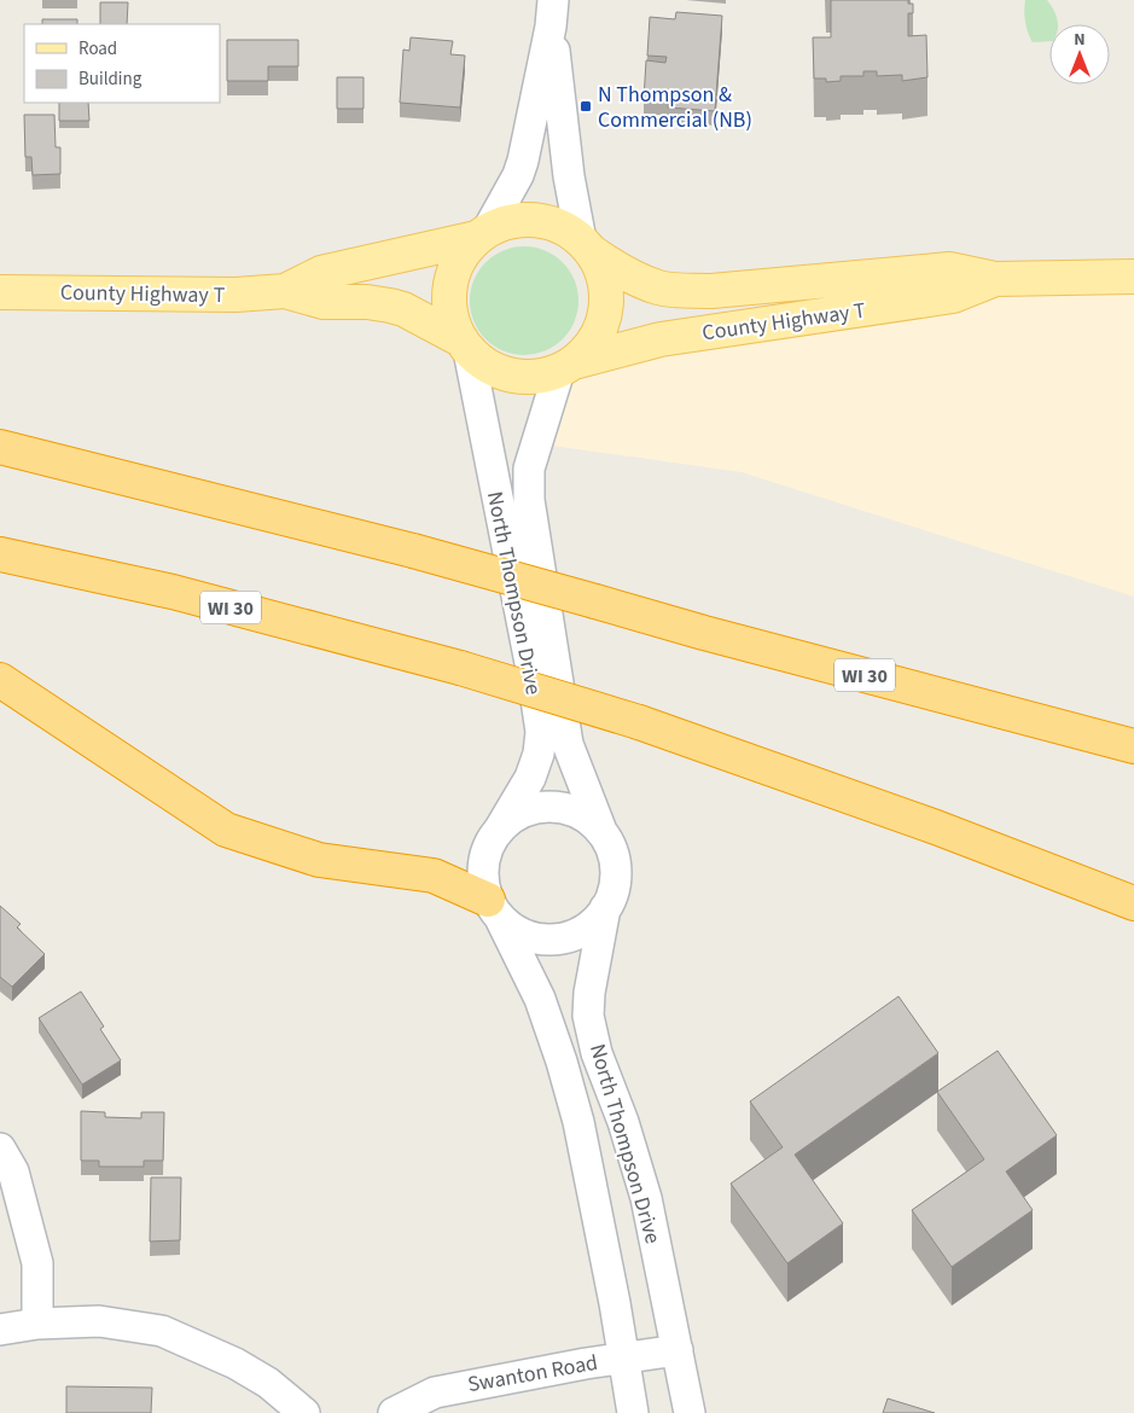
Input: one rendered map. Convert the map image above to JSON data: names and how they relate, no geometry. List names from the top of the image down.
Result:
{
  "streets": {
    "highway": ["WI 30"],
    "main road": ["County Highway T"],
    "street": ["North Thompson Drive", "Swanton Road"]
  },
  "crossings": [
    ["County Highway T", "North Thompson Drive"],
    ["North Thompson Drive", "Swanton Road"]
  ],
  "places": {
    "transit": ["N Thompson & Commercial (NB)"]
  },
  "legend": ["Road", "Building"],
  "north": "top"
}
